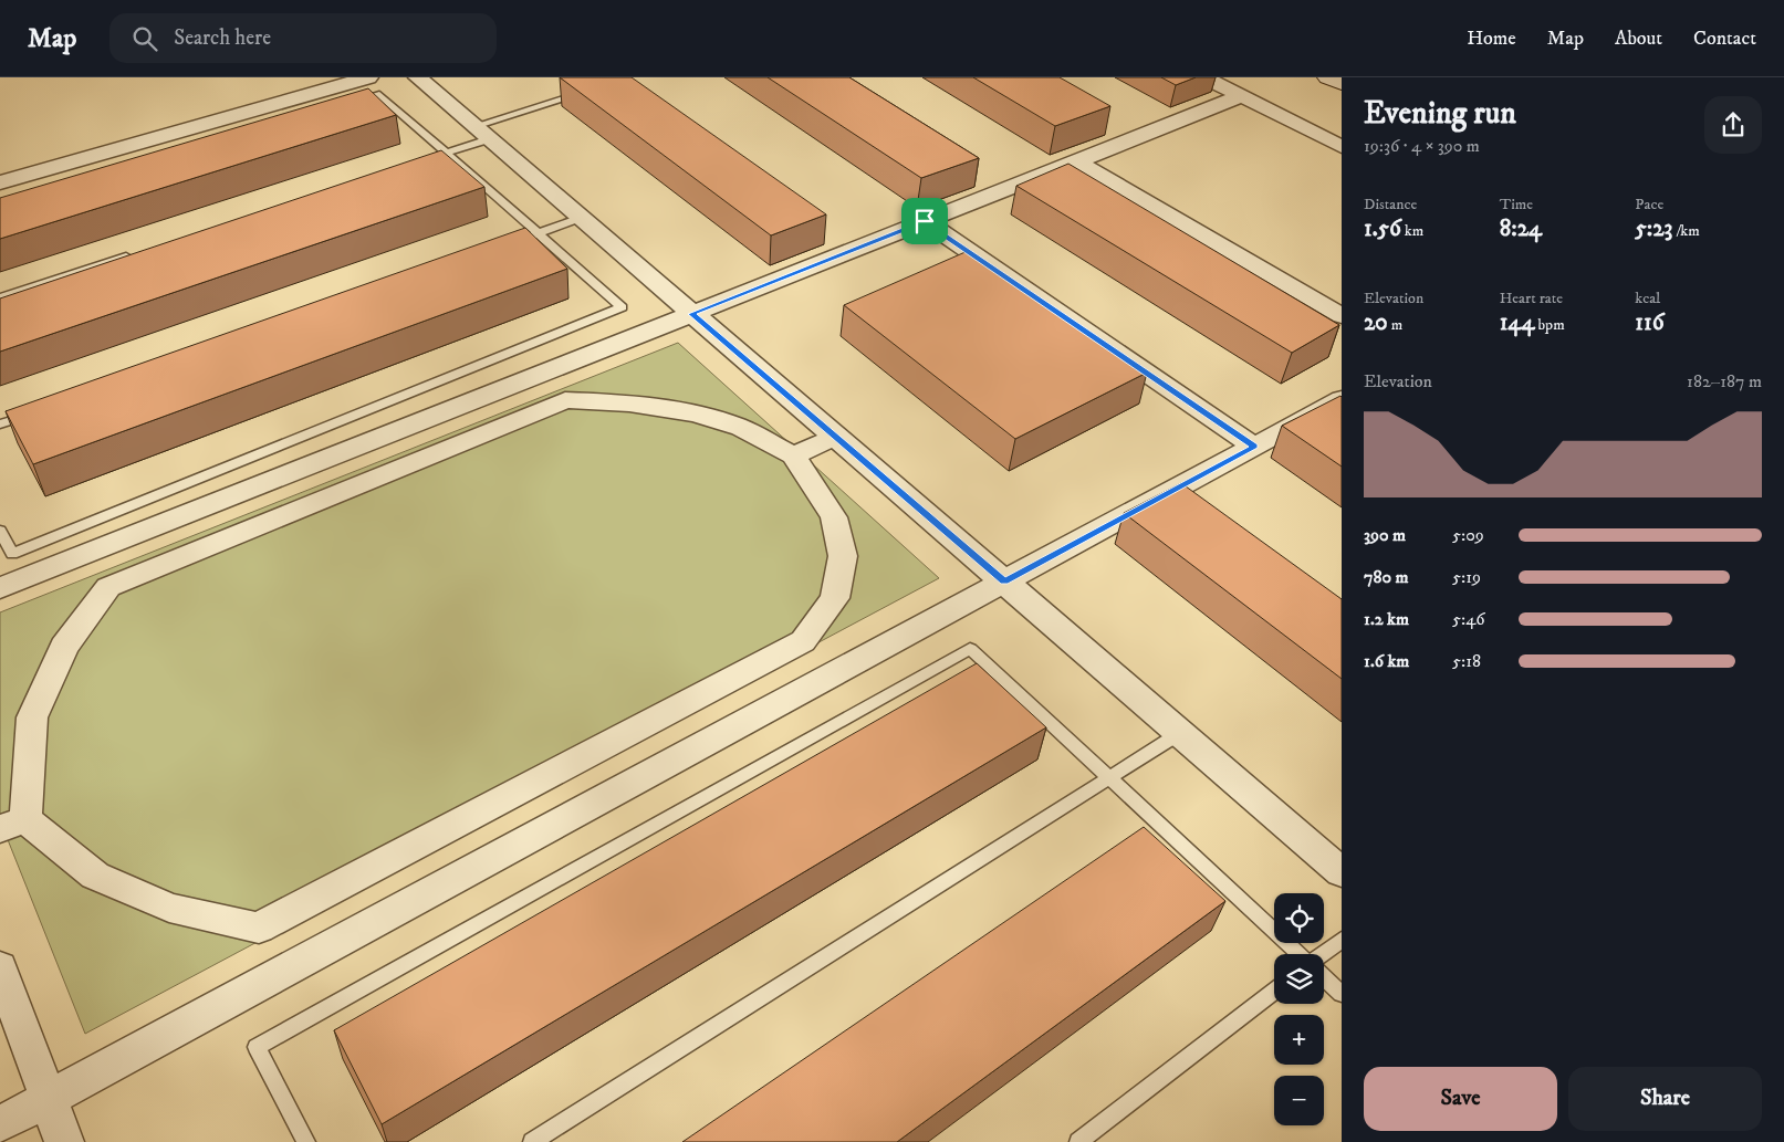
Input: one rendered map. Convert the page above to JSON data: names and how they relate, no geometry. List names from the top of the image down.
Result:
{
  "page": {
    "header": "Map",
    "search": "Search here",
    "nav": [
      "Home",
      "Map",
      "About",
      "Contact"
    ],
    "heading": ["Evening run", "19:36 · 4 × 390 m"],
    "stats": [
      ["Distance", "1.56 km"],
      ["Time", "8:24"],
      ["Pace", "5:23 /km"],
      ["Elevation", "20 m"],
      ["Heart rate", "144 bpm"],
      ["kcal", "116"]
    ],
    "chart": ["Elevation", "182–187 m"],
    "list": [
      {
        "name": "390 m",
        "note": "5:09"
      },
      {
        "name": "780 m",
        "note": "5:19"
      },
      {
        "name": "1.2 km",
        "note": "5:46"
      },
      {
        "name": "1.6 km",
        "note": "5:18"
      }
    ],
    "map_buttons": ["+", "−"],
    "buttons": ["Save", "Share"]
  }
}
